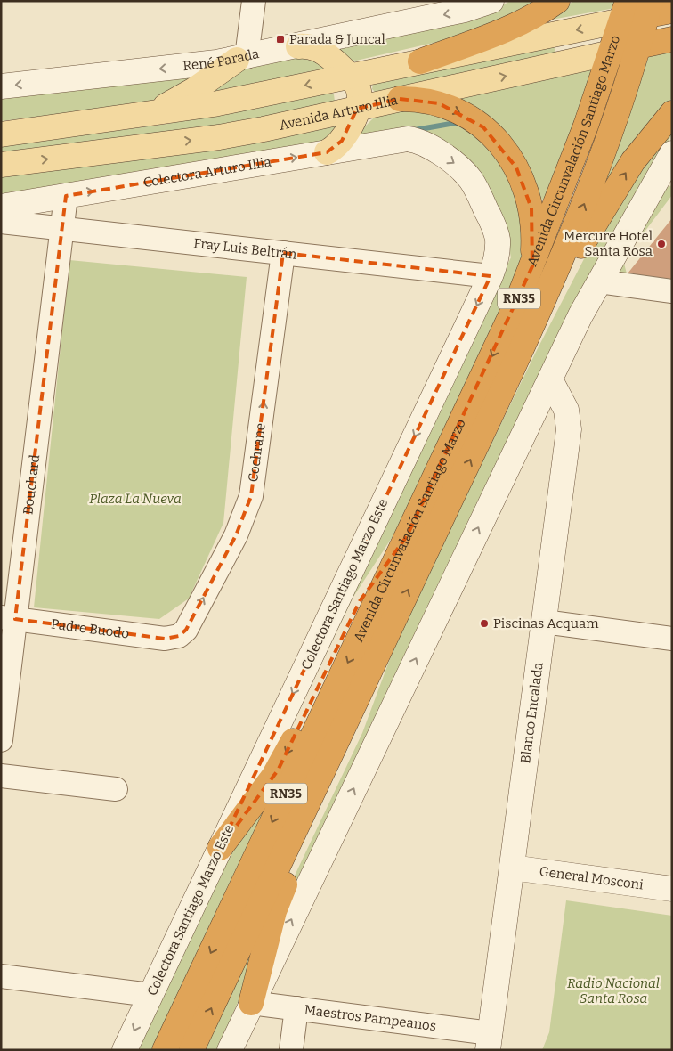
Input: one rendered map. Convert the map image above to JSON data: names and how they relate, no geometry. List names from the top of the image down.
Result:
{
  "streets": {
    "highway": ["Avenida Arturo Illia", "Avenida Circunvalación Santiago Marzo", "RN35"],
    "street": [
      "René Parada",
      "Colectora Arturo Illia",
      "Fray Luis Beltrán",
      "Cochrane",
      "Bouchard",
      "Colectora Santiago Marzo Este",
      "Padre Buodo",
      "Blanco Encalada",
      "General Mosconi",
      "Maestros Pampeanos"
    ]
  },
  "crossings": [
    ["Avenida Arturo Illia", "Avenida Circunvalación Santiago Marzo"],
    ["Colectora Arturo Illia", "Bouchard"],
    ["Colectora Arturo Illia", "Colectora Santiago Marzo Este"],
    ["Fray Luis Beltrán", "Cochrane"],
    ["Fray Luis Beltrán", "Bouchard"],
    ["Fray Luis Beltrán", "Colectora Santiago Marzo Este"],
    ["Cochrane", "Padre Buodo"],
    ["Bouchard", "Padre Buodo"],
    ["Blanco Encalada", "General Mosconi"],
    ["Blanco Encalada", "Maestros Pampeanos"]
  ],
  "one_way": [
    "René Parada",
    "Avenida Arturo Illia",
    "Colectora Arturo Illia",
    "Cochrane"
  ],
  "parks": ["Plaza La Nueva", "Radio Nacional Santa Rosa"],
  "places": {
    "transit": ["Parada & Juncal"],
    "other": ["Mercure Hotel Santa Rosa", "Piscinas Acquam"]
  }
}
